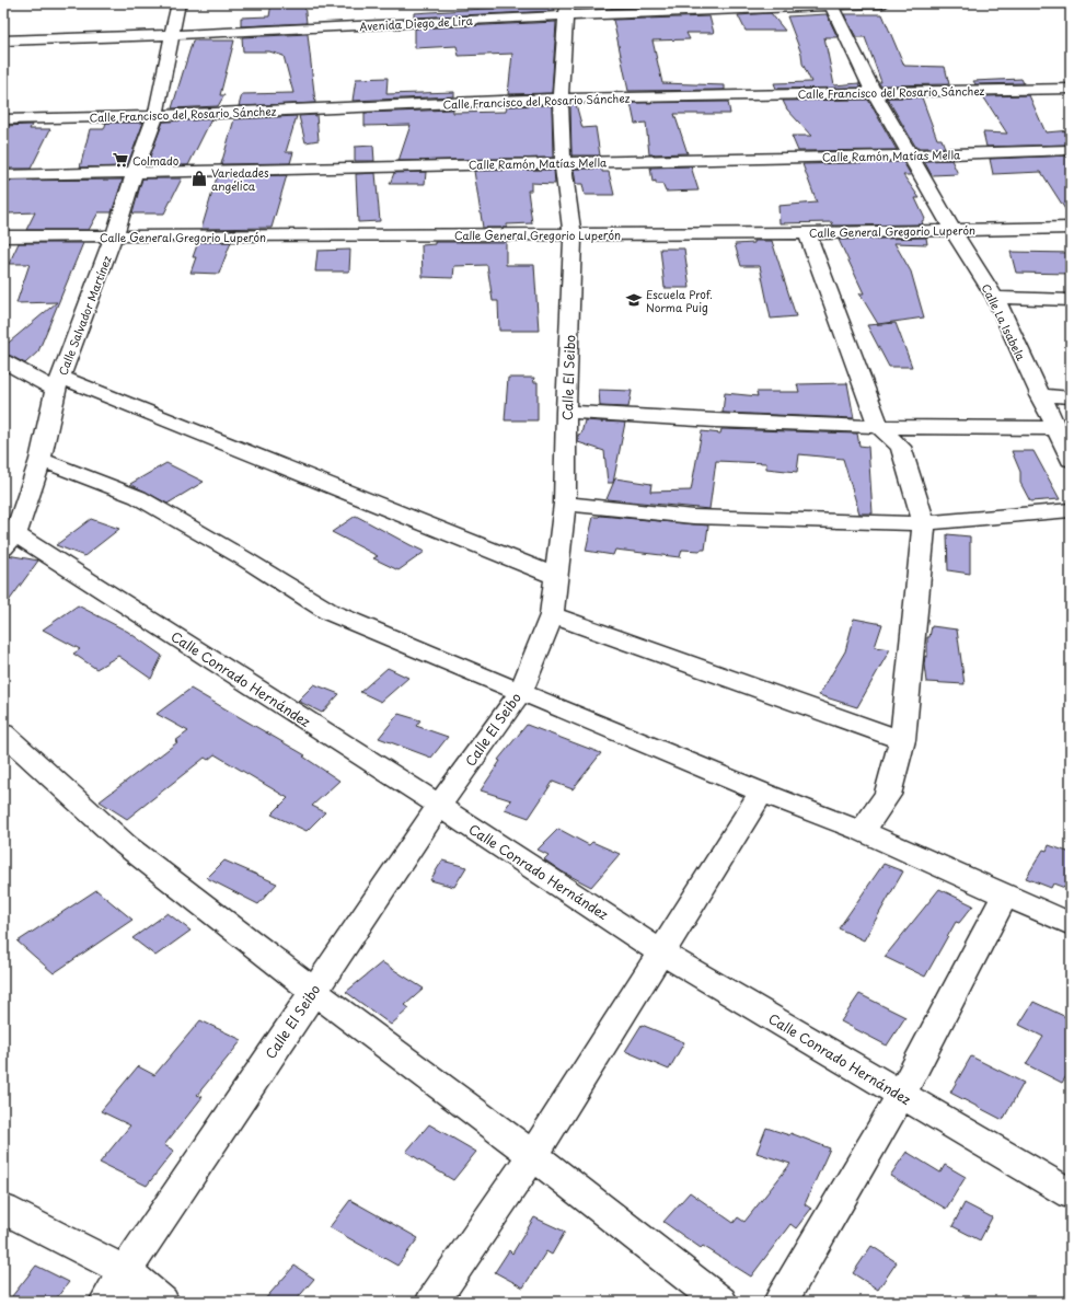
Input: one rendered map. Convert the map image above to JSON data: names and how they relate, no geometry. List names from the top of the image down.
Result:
{
  "streets": {
    "street": [
      "Avenida Diego de Lira",
      "Calle Francisco del Rosario Sánchez",
      "Calle Ramón Matías Mella",
      "Calle General Gregorio Luperón",
      "Calle Salvador Martínez",
      "Calle La Isabela",
      "Calle El Seibo",
      "Calle Conrado Hernández"
    ]
  },
  "crossings": [
    ["Avenida Diego de Lira", "Calle Salvador Martínez"],
    ["Avenida Diego de Lira", "Calle La Isabela"],
    ["Avenida Diego de Lira", "Calle El Seibo"],
    ["Calle Francisco del Rosario Sánchez", "Calle Salvador Martínez"],
    ["Calle Francisco del Rosario Sánchez", "Calle La Isabela"],
    ["Calle Francisco del Rosario Sánchez", "Calle El Seibo"],
    ["Calle Ramón Matías Mella", "Calle Salvador Martínez"],
    ["Calle Ramón Matías Mella", "Calle La Isabela"],
    ["Calle Ramón Matías Mella", "Calle El Seibo"],
    ["Calle General Gregorio Luperón", "Calle Salvador Martínez"],
    ["Calle General Gregorio Luperón", "Calle La Isabela"],
    ["Calle General Gregorio Luperón", "Calle El Seibo"],
    ["Calle Salvador Martínez", "Calle Conrado Hernández"],
    ["Calle El Seibo", "Calle Conrado Hernández"]
  ],
  "places": {
    "supermarket": ["Colmado"],
    "shop": ["Variedades angélica"],
    "school or university": ["Escuela Prof. Norma Puig"]
  }
}
